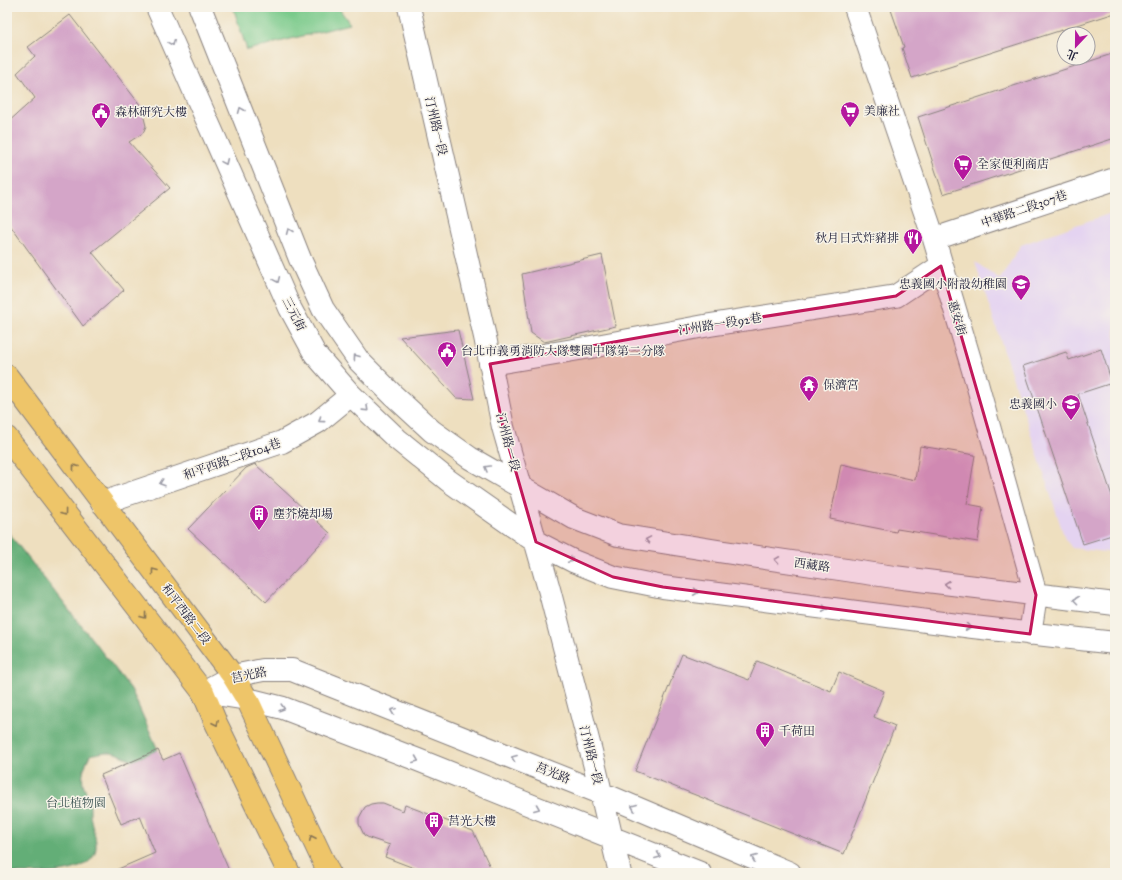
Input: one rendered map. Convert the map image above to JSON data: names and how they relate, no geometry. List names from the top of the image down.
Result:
{
  "streets": {
    "main road": ["和平西路二段"],
    "street": [
      "汀州路一段",
      "中華路二段307巷",
      "三元街",
      "惠安街",
      "汀州路一段92巷",
      "和平西路二段104巷",
      "西藏路",
      "莒光路"
    ]
  },
  "crossings": [
    ["汀州路一段", "三元街"],
    ["汀州路一段", "汀州路一段92巷"],
    ["汀州路一段", "西藏路"],
    ["汀州路一段", "莒光路"],
    ["中華路二段307巷", "惠安街"],
    ["三元街", "和平西路二段104巷"],
    ["惠安街", "汀州路一段92巷"],
    ["惠安街", "西藏路"],
    ["和平西路二段104巷", "和平西路二段"],
    ["和平西路二段", "莒光路"]
  ],
  "one_way": ["和平西路二段104巷"],
  "parks": ["台北植物園"],
  "places": {
    "supermarket": ["美廉社", "全家便利商店"],
    "public building": ["森林研究大樓", "台北市義勇消防大隊雙園中隊第二分隊"],
    "restaurant": ["秋月日式炸豬排"],
    "school or university": ["忠義國小附設幼稚園", "忠義國小"],
    "temple": ["保濟宮"],
    "building": ["塵芥燒却場", "千荷田", "莒光大樓"]
  },
  "north": "bottom"
}
